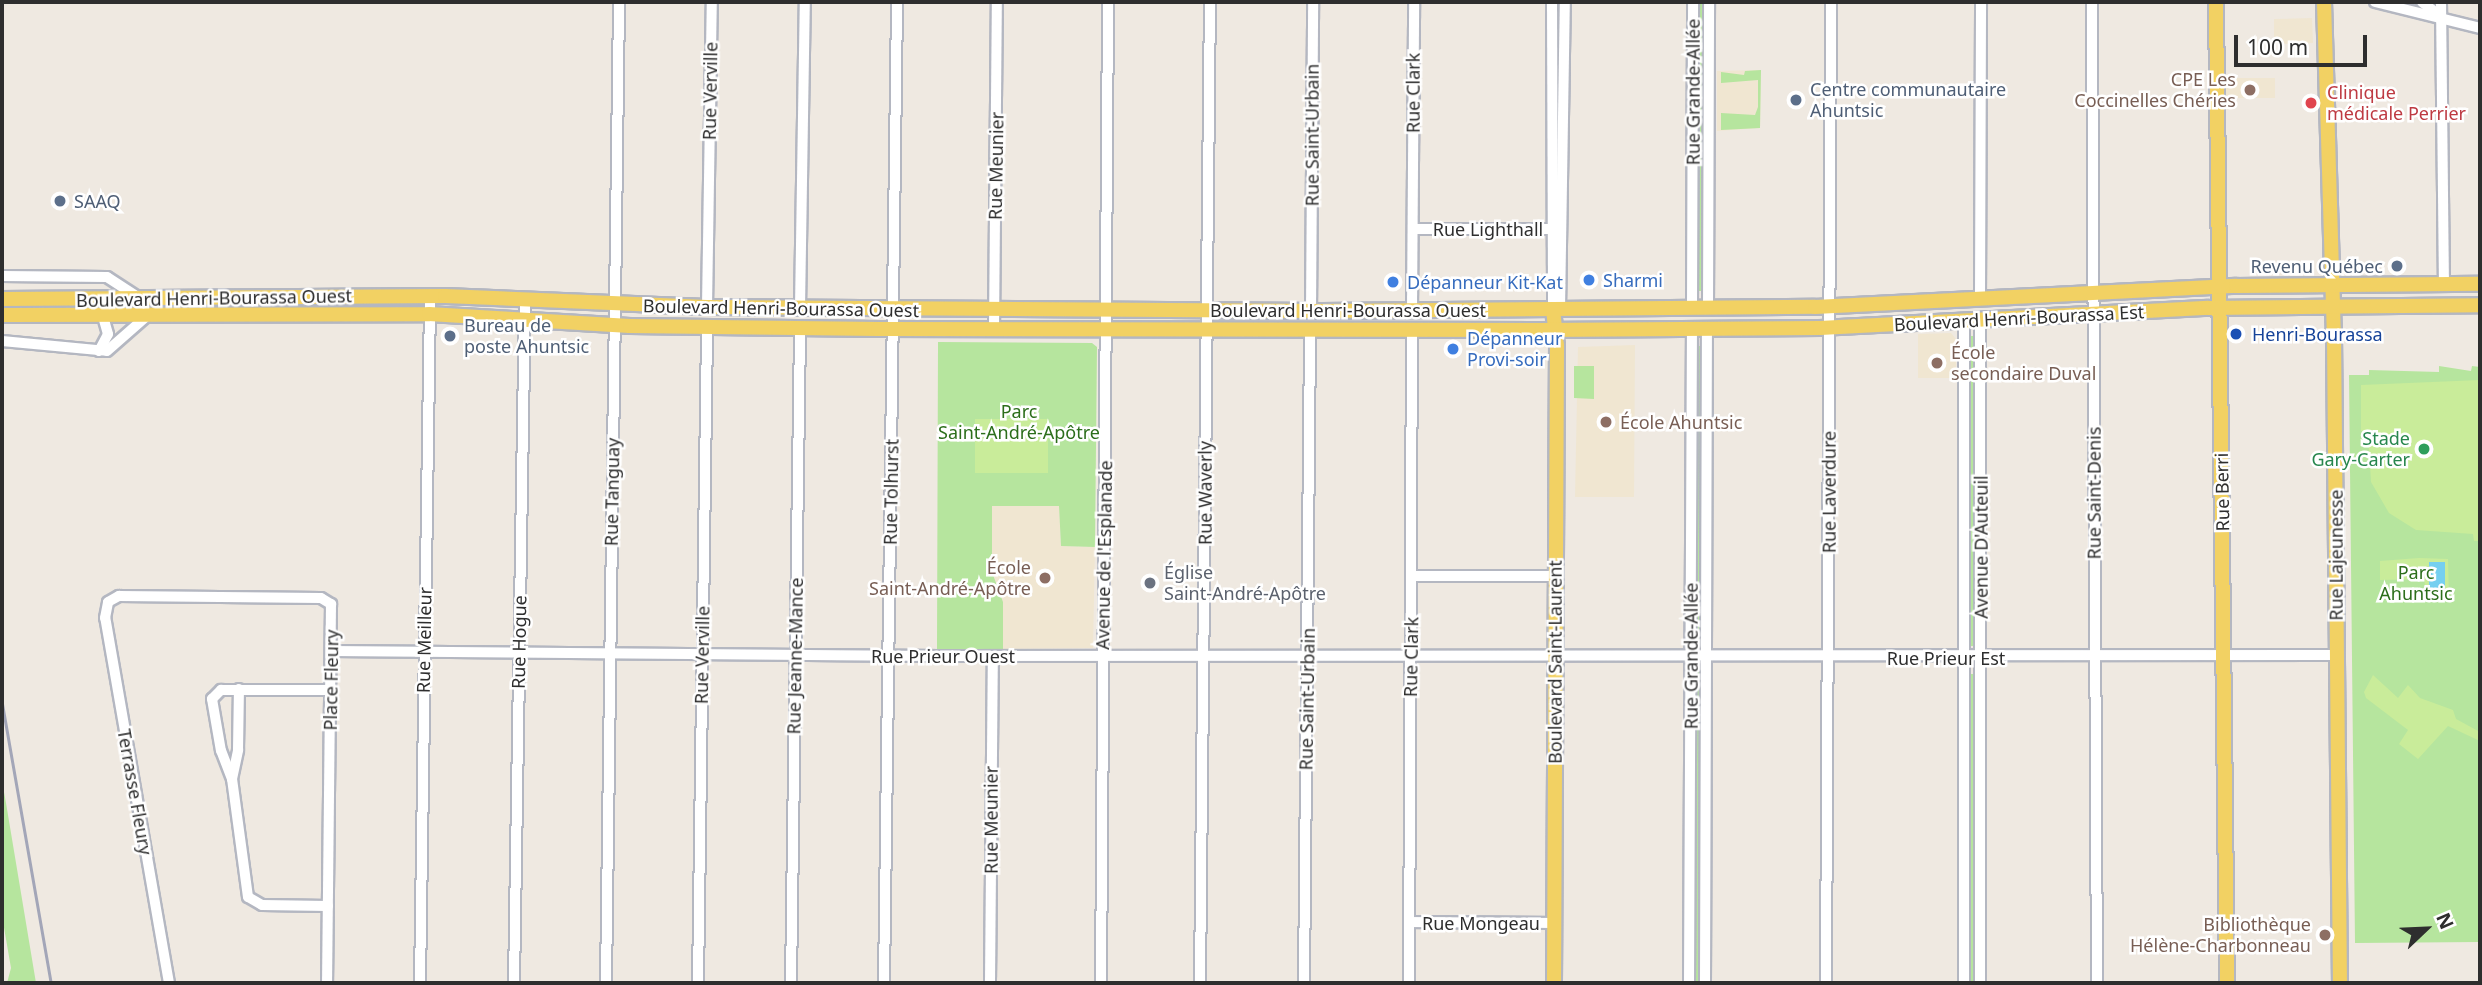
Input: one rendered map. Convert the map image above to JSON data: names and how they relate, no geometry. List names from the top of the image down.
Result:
{
  "streets": {
    "main road": [
      "Boulevard Henri-Bourassa Ouest",
      "Boulevard Henri-Bourassa Est",
      "Rue Berri",
      "Rue Lajeunesse",
      "Boulevard Saint-Laurent"
    ],
    "street": [
      "Rue Verville",
      "Rue Grande-Allée",
      "Rue Clark",
      "Rue Saint-Urbain",
      "Rue Meunier",
      "Rue Lighthall",
      "Rue Tanguay",
      "Rue Tolhurst",
      "Rue Laverdure",
      "Rue Waverly",
      "Rue Saint-Denis",
      "Avenue D'Auteuil",
      "Avenue de l'Esplanade",
      "Rue Meilleur",
      "Rue Hogue",
      "Rue Jeanne-Mance",
      "Rue Prieur Ouest",
      "Rue Prieur Est",
      "Place Fleury",
      "Terrasse Fleury",
      "Rue Mongeau"
    ]
  },
  "crossings": [
    ["Rue Verville", "Boulevard Henri-Bourassa Ouest"],
    ["Rue Verville", "Rue Prieur Ouest"],
    ["Rue Grande-Allée", "Boulevard Henri-Bourassa Est"],
    ["Rue Grande-Allée", "Rue Prieur Est"],
    ["Rue Clark", "Rue Lighthall"],
    ["Rue Clark", "Boulevard Henri-Bourassa Ouest"],
    ["Rue Clark", "Rue Prieur Ouest"],
    ["Rue Clark", "Rue Mongeau"],
    ["Rue Saint-Urbain", "Boulevard Henri-Bourassa Ouest"],
    ["Rue Saint-Urbain", "Rue Prieur Ouest"],
    ["Rue Meunier", "Boulevard Henri-Bourassa Ouest"],
    ["Rue Meunier", "Rue Prieur Ouest"],
    ["Rue Lighthall", "Boulevard Saint-Laurent"],
    ["Boulevard Henri-Bourassa Ouest", "Boulevard Henri-Bourassa Est"],
    ["Boulevard Henri-Bourassa Ouest", "Rue Tanguay"],
    ["Boulevard Henri-Bourassa Ouest", "Rue Tolhurst"],
    ["Boulevard Henri-Bourassa Ouest", "Rue Waverly"],
    ["Boulevard Henri-Bourassa Ouest", "Avenue de l'Esplanade"],
    ["Boulevard Henri-Bourassa Ouest", "Rue Meilleur"],
    ["Boulevard Henri-Bourassa Ouest", "Rue Hogue"],
    ["Boulevard Henri-Bourassa Ouest", "Rue Jeanne-Mance"],
    ["Boulevard Henri-Bourassa Ouest", "Boulevard Saint-Laurent"],
    ["Boulevard Henri-Bourassa Est", "Rue Laverdure"],
    ["Boulevard Henri-Bourassa Est", "Rue Berri"],
    ["Boulevard Henri-Bourassa Est", "Rue Saint-Denis"],
    ["Boulevard Henri-Bourassa Est", "Avenue D'Auteuil"],
    ["Boulevard Henri-Bourassa Est", "Rue Lajeunesse"],
    ["Boulevard Henri-Bourassa Est", "Boulevard Saint-Laurent"],
    ["Rue Tanguay", "Rue Prieur Ouest"],
    ["Rue Tolhurst", "Rue Prieur Ouest"],
    ["Rue Laverdure", "Rue Prieur Est"],
    ["Rue Berri", "Rue Prieur Est"],
    ["Rue Waverly", "Rue Prieur Ouest"],
    ["Rue Saint-Denis", "Rue Prieur Est"],
    ["Avenue D'Auteuil", "Rue Prieur Est"],
    ["Avenue de l'Esplanade", "Rue Prieur Ouest"],
    ["Rue Lajeunesse", "Rue Prieur Est"],
    ["Rue Meilleur", "Rue Prieur Ouest"],
    ["Rue Hogue", "Rue Prieur Ouest"],
    ["Rue Jeanne-Mance", "Rue Prieur Ouest"],
    ["Rue Prieur Ouest", "Rue Prieur Est"],
    ["Rue Prieur Ouest", "Boulevard Saint-Laurent"],
    ["Rue Prieur Ouest", "Place Fleury"],
    ["Rue Prieur Est", "Boulevard Saint-Laurent"],
    ["Boulevard Saint-Laurent", "Rue Mongeau"],
    ["Place Fleury", "Terrasse Fleury"]
  ],
  "parks": ["Parc Saint-André-Apôtre", "Parc Ahuntsic"],
  "places": [
    "CPE Les Coccinelles Chéries",
    "Centre communautaire Ahuntsic",
    "Clinique médicale Perrier",
    "SAAQ",
    "Revenu Québec",
    "Sharmi",
    "Dépanneur Kit-Kat",
    "Henri-Bourassa",
    "Bureau de poste Ahuntsic",
    "Dépanneur Provi-soir",
    "École secondaire Duval",
    "École Ahuntsic",
    "Stade Gary-Carter",
    "École Saint-André-Apôtre",
    "Église Saint-André-Apôtre",
    "Bibliothèque Hélène-Charbonneau"
  ],
  "scale_bar": "100 m",
  "north": "top right"
}
